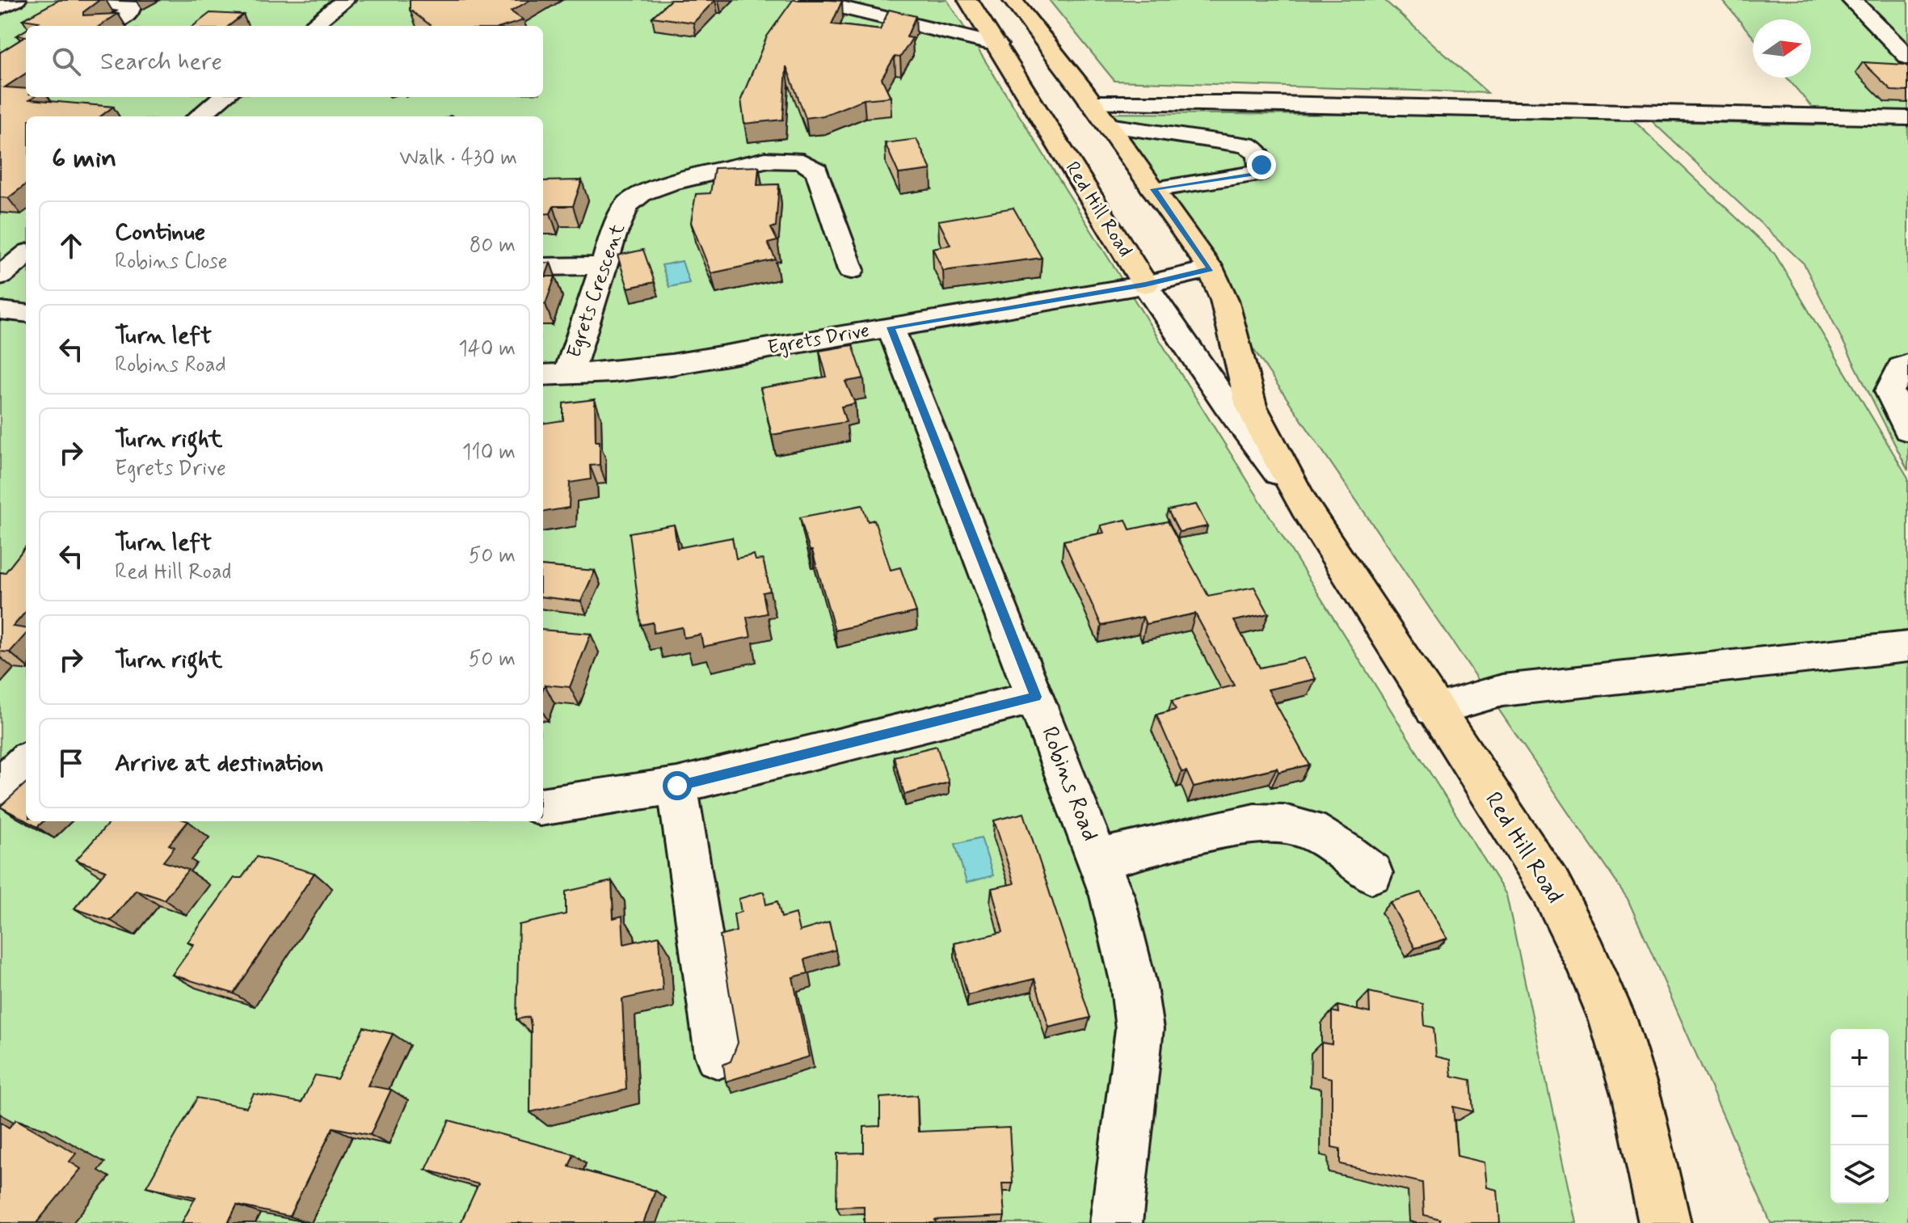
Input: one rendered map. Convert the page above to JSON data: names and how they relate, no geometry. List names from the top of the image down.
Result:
{
  "streets": {
    "main road": ["Red Hill Road"],
    "street": ["Egrets Crescent", "Egrets Drive", "Robins Road"]
  },
  "crossings": [
    ["Red Hill Road", "Egrets Drive"],
    ["Egrets Crescent", "Egrets Drive"],
    ["Egrets Drive", "Robins Road"]
  ],
  "north": "right",
  "page": {
    "search": "Search here",
    "heading": ["6 min", "Walk · 430 m"],
    "list": [
      ["Continue", "Robins Close", "80 m"],
      ["Turn left", "Robins Road", "140 m"],
      ["Turn right", "Egrets Drive", "110 m"],
      ["Turn left", "Red Hill Road", "50 m"],
      ["Turn right", "50 m"],
      "Arrive at destination"
    ],
    "map_buttons": ["+", "−"]
  }
}
